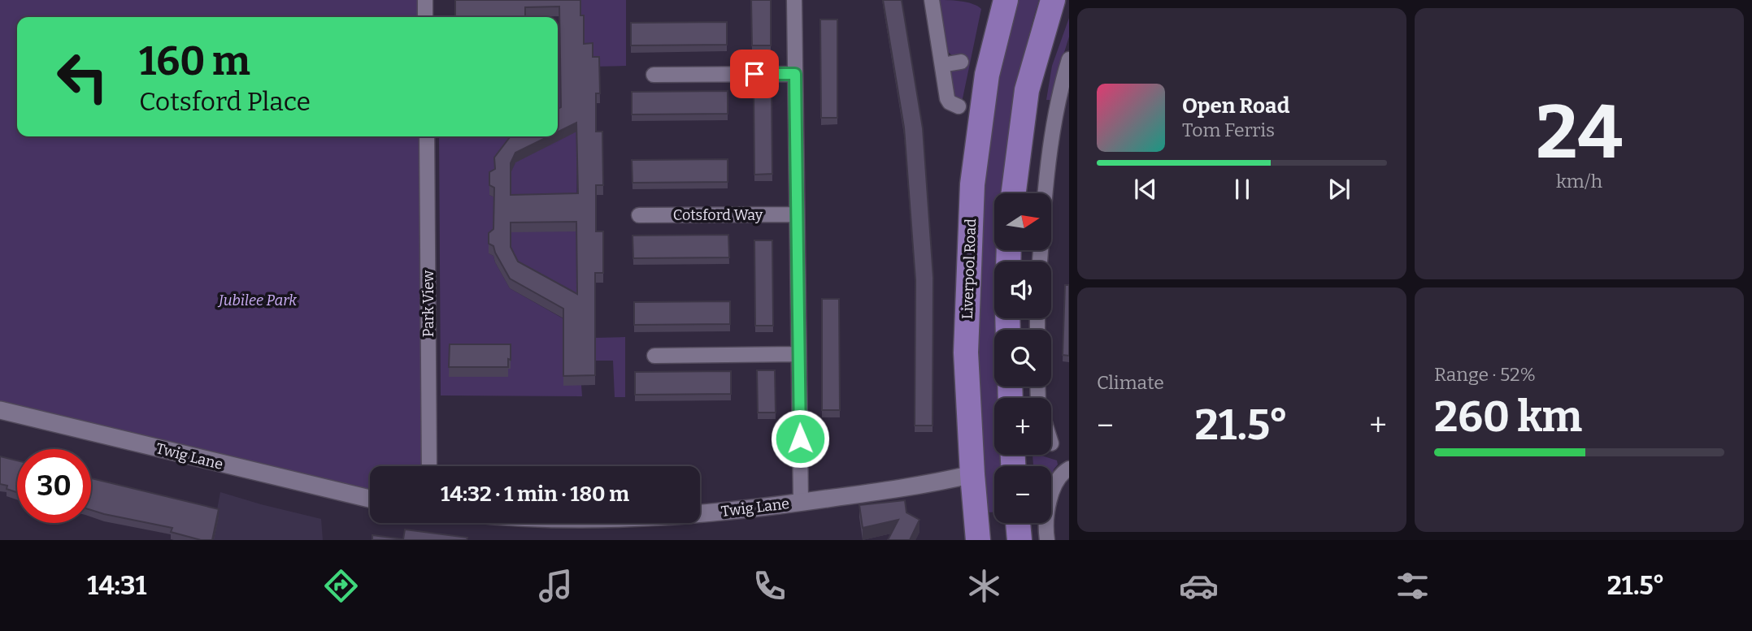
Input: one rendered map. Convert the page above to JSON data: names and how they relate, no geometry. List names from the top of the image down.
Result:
{
  "streets": {
    "highway": ["Liverpool Road"],
    "street": ["Cotsford Way", "Park View", "Twig Lane"]
  },
  "crossings": [
    ["Liverpool Road", "Twig Lane"]
  ],
  "parks": ["Jubilee Park"],
  "north": "right",
  "page": {
    "tile": [
      ["24", "km/h"],
      "Climate",
      ["Range · 52%", "260 km"]
    ],
    "turn": ["160 m", "Cotsford Place"],
    "song": ["Open Road", "Tom Ferris"],
    "map_buttons": ["+", "−"],
    "heat": ["−", "21.5°", "+"],
    "limit": "30",
    "trip": "14:32 · 1 min · 180 m",
    "tabs": ["14:31", "21.5°"]
  }
}
